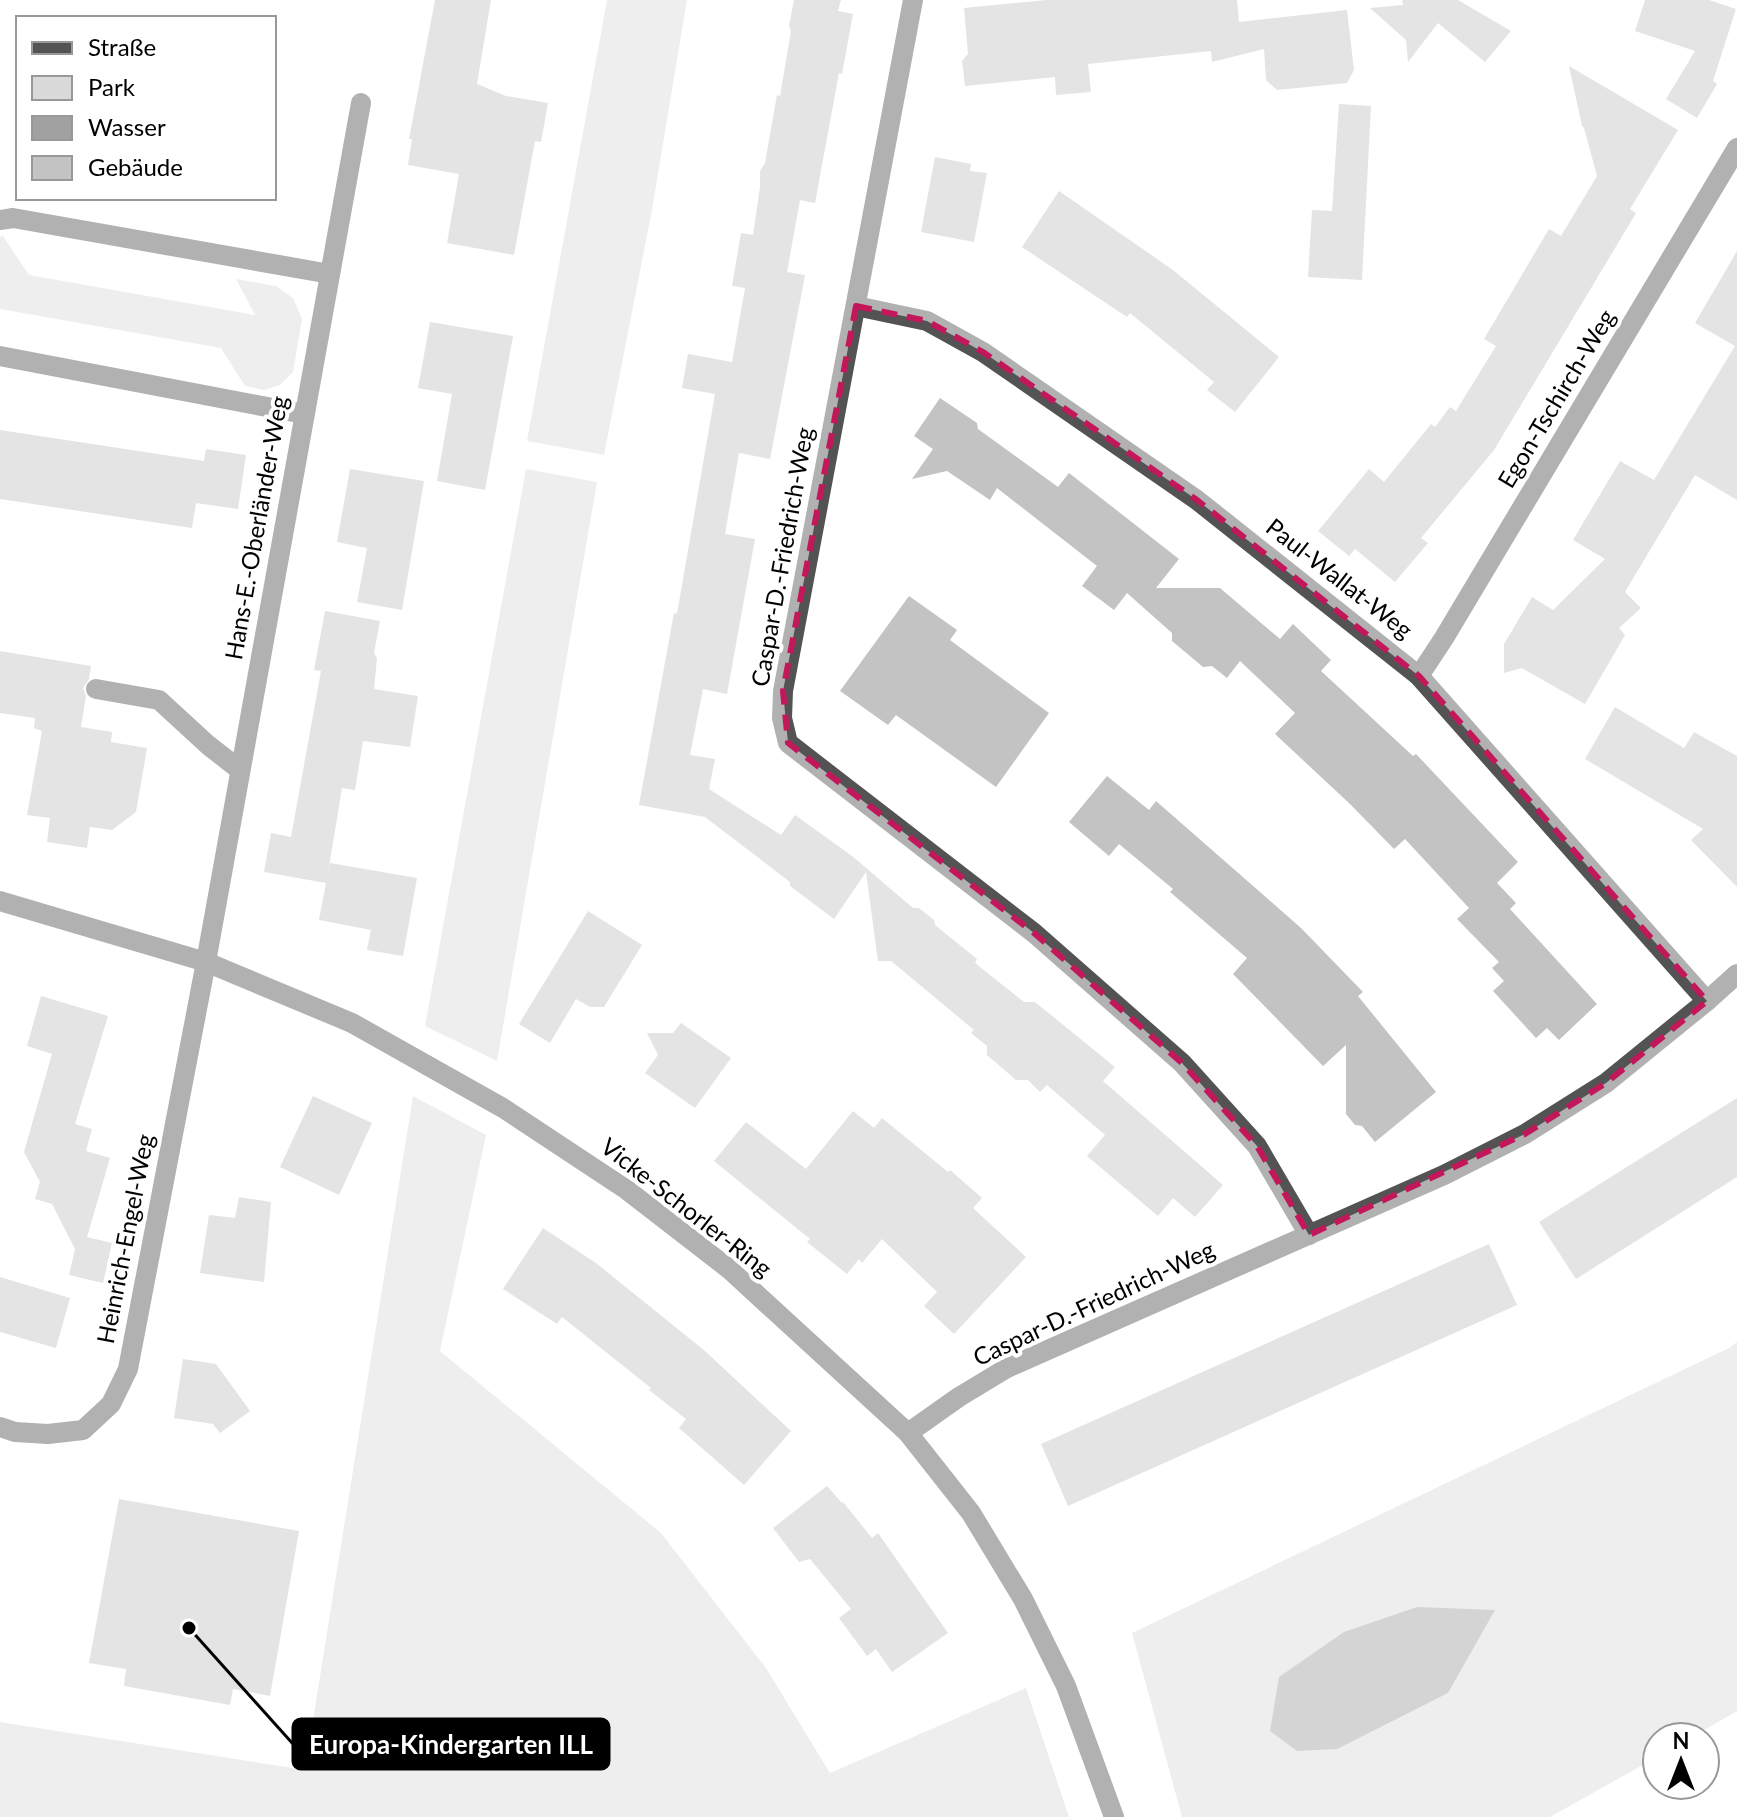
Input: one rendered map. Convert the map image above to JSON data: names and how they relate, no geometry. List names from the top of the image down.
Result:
{
  "streets": {
    "street": [
      "Egon-Tschirch-Weg",
      "Hans-E.-Oberländer-Weg",
      "Caspar-D.-Friedrich-Weg",
      "Paul-Wallat-Weg",
      "Vicke-Schorler-Ring",
      "Heinrich-Engel-Weg"
    ]
  },
  "crossings": [
    ["Egon-Tschirch-Weg", "Paul-Wallat-Weg"],
    ["Hans-E.-Oberländer-Weg", "Vicke-Schorler-Ring"],
    ["Hans-E.-Oberländer-Weg", "Heinrich-Engel-Weg"],
    ["Caspar-D.-Friedrich-Weg", "Paul-Wallat-Weg"],
    ["Caspar-D.-Friedrich-Weg", "Vicke-Schorler-Ring"],
    ["Vicke-Schorler-Ring", "Heinrich-Engel-Weg"]
  ],
  "places": ["Europa-Kindergarten ILL"],
  "legend": [
    "Straße",
    "Park",
    "Wasser",
    "Gebäude"
  ],
  "north": "top"
}
